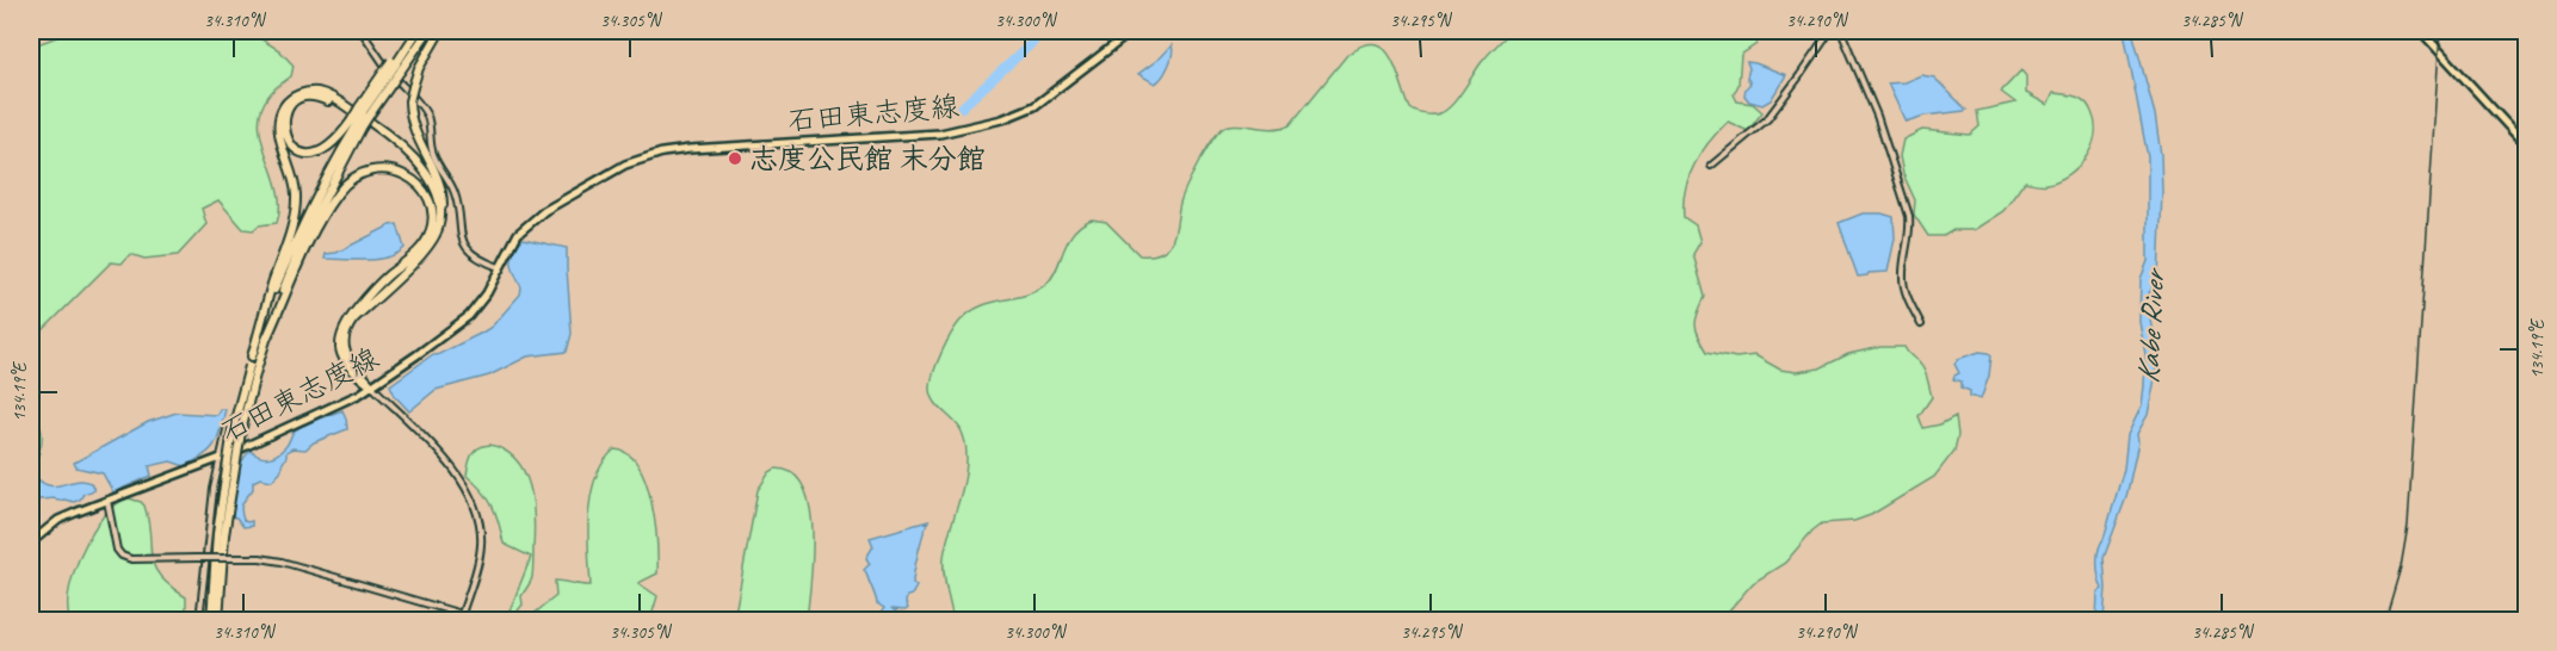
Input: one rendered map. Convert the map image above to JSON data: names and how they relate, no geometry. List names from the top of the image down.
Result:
{
  "streets": {
    "main road": ["石田東志度線"]
  },
  "water": ["Kabe River"],
  "places": ["志度公民館 末分館"],
  "coordinates": [
    "34.310°N",
    "34.305°N",
    "34.300°N",
    "34.295°N",
    "34.290°N",
    "34.285°N",
    "134.19°E"
  ]
}
